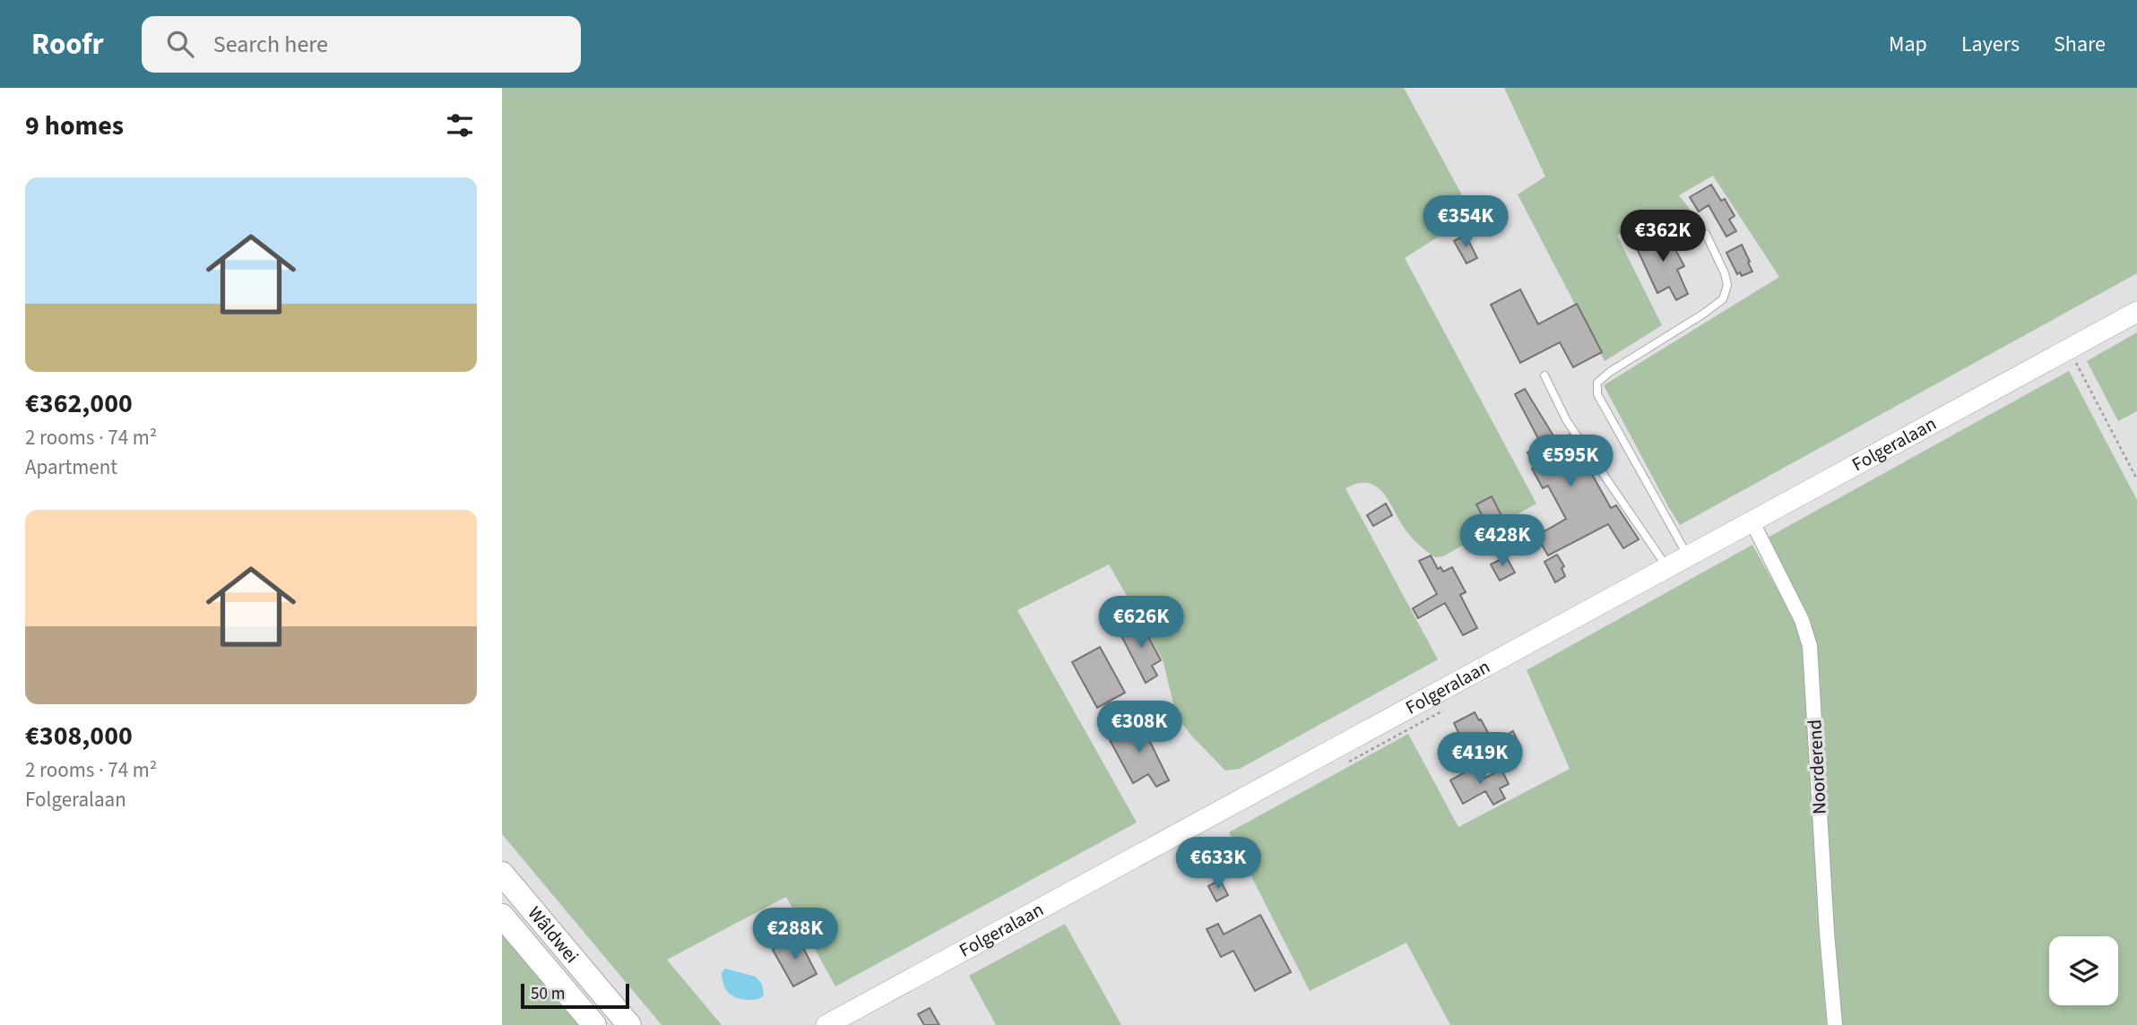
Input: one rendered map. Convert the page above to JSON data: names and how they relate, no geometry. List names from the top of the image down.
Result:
{
  "streets": {
    "highway": ["Wâldwei"],
    "main road": ["Folgeralaan"],
    "street": ["Noorderend"]
  },
  "crossings": [
    ["Folgeralaan", "Noorderend"]
  ],
  "scale_bar": "50 m",
  "page": {
    "header": "Roofr",
    "search": "Search here",
    "nav": ["Map", "Layers", "Share"],
    "heading": "9 homes",
    "list": [
      {
        "name": "€362,000",
        "note": "2 rooms · 74 m² · Apartment"
      },
      {
        "name": "€308,000",
        "note": "2 rooms · 74 m² · Folgeralaan"
      }
    ],
    "price": [
      "€354K",
      "€362K",
      "€595K",
      "€428K",
      "€626K",
      "€308K",
      "€419K",
      "€633K",
      "€288K"
    ],
    "scale": "50 m"
  }
}
